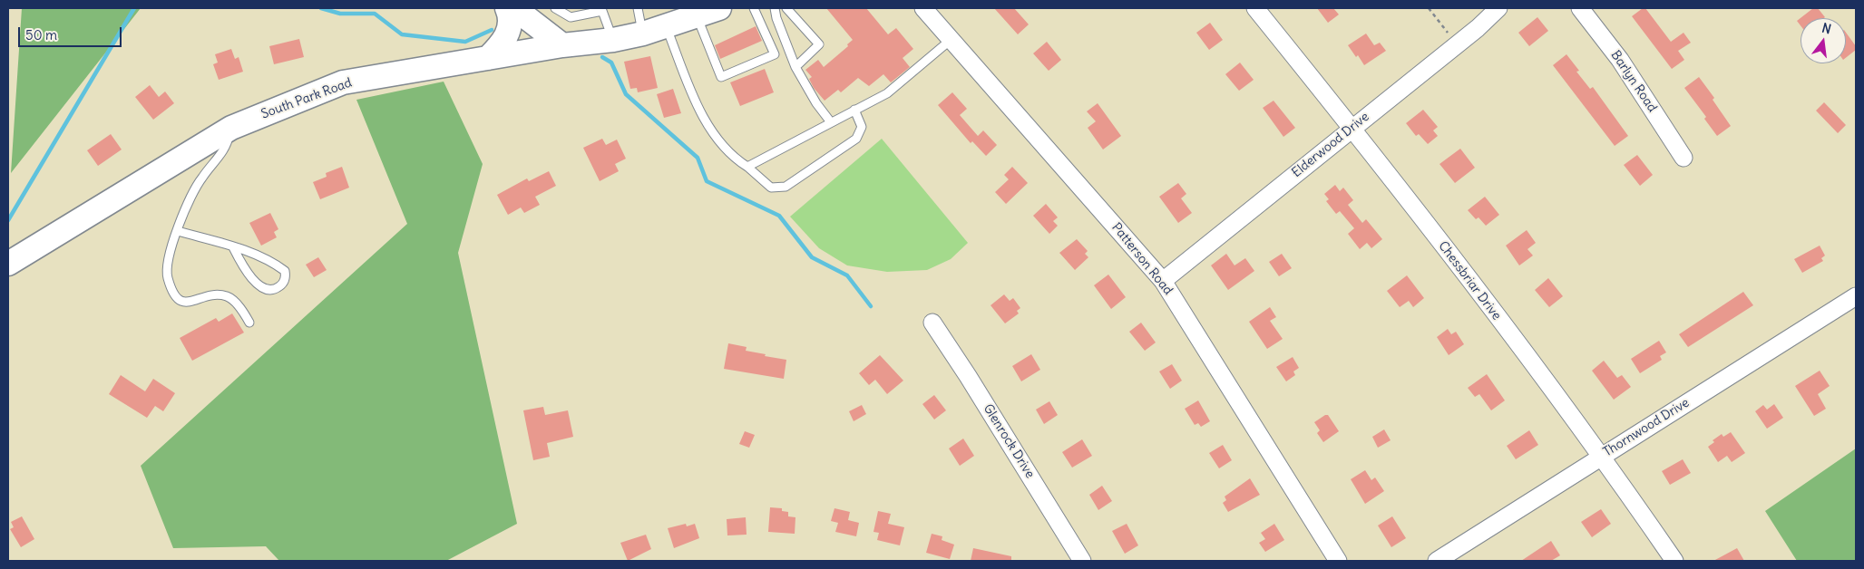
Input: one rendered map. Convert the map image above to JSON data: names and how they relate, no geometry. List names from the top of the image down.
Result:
{
  "streets": {
    "main road": ["South Park Road"],
    "street": [
      "Barlyn Road",
      "Elderwood Drive",
      "Patterson Road",
      "Chessbriar Drive",
      "Thornwood Drive",
      "Glenrock Drive"
    ]
  },
  "crossings": [
    ["Elderwood Drive", "Patterson Road"],
    ["Elderwood Drive", "Chessbriar Drive"],
    ["Chessbriar Drive", "Thornwood Drive"]
  ],
  "scale_bar": "50 m",
  "north": "top"
}
